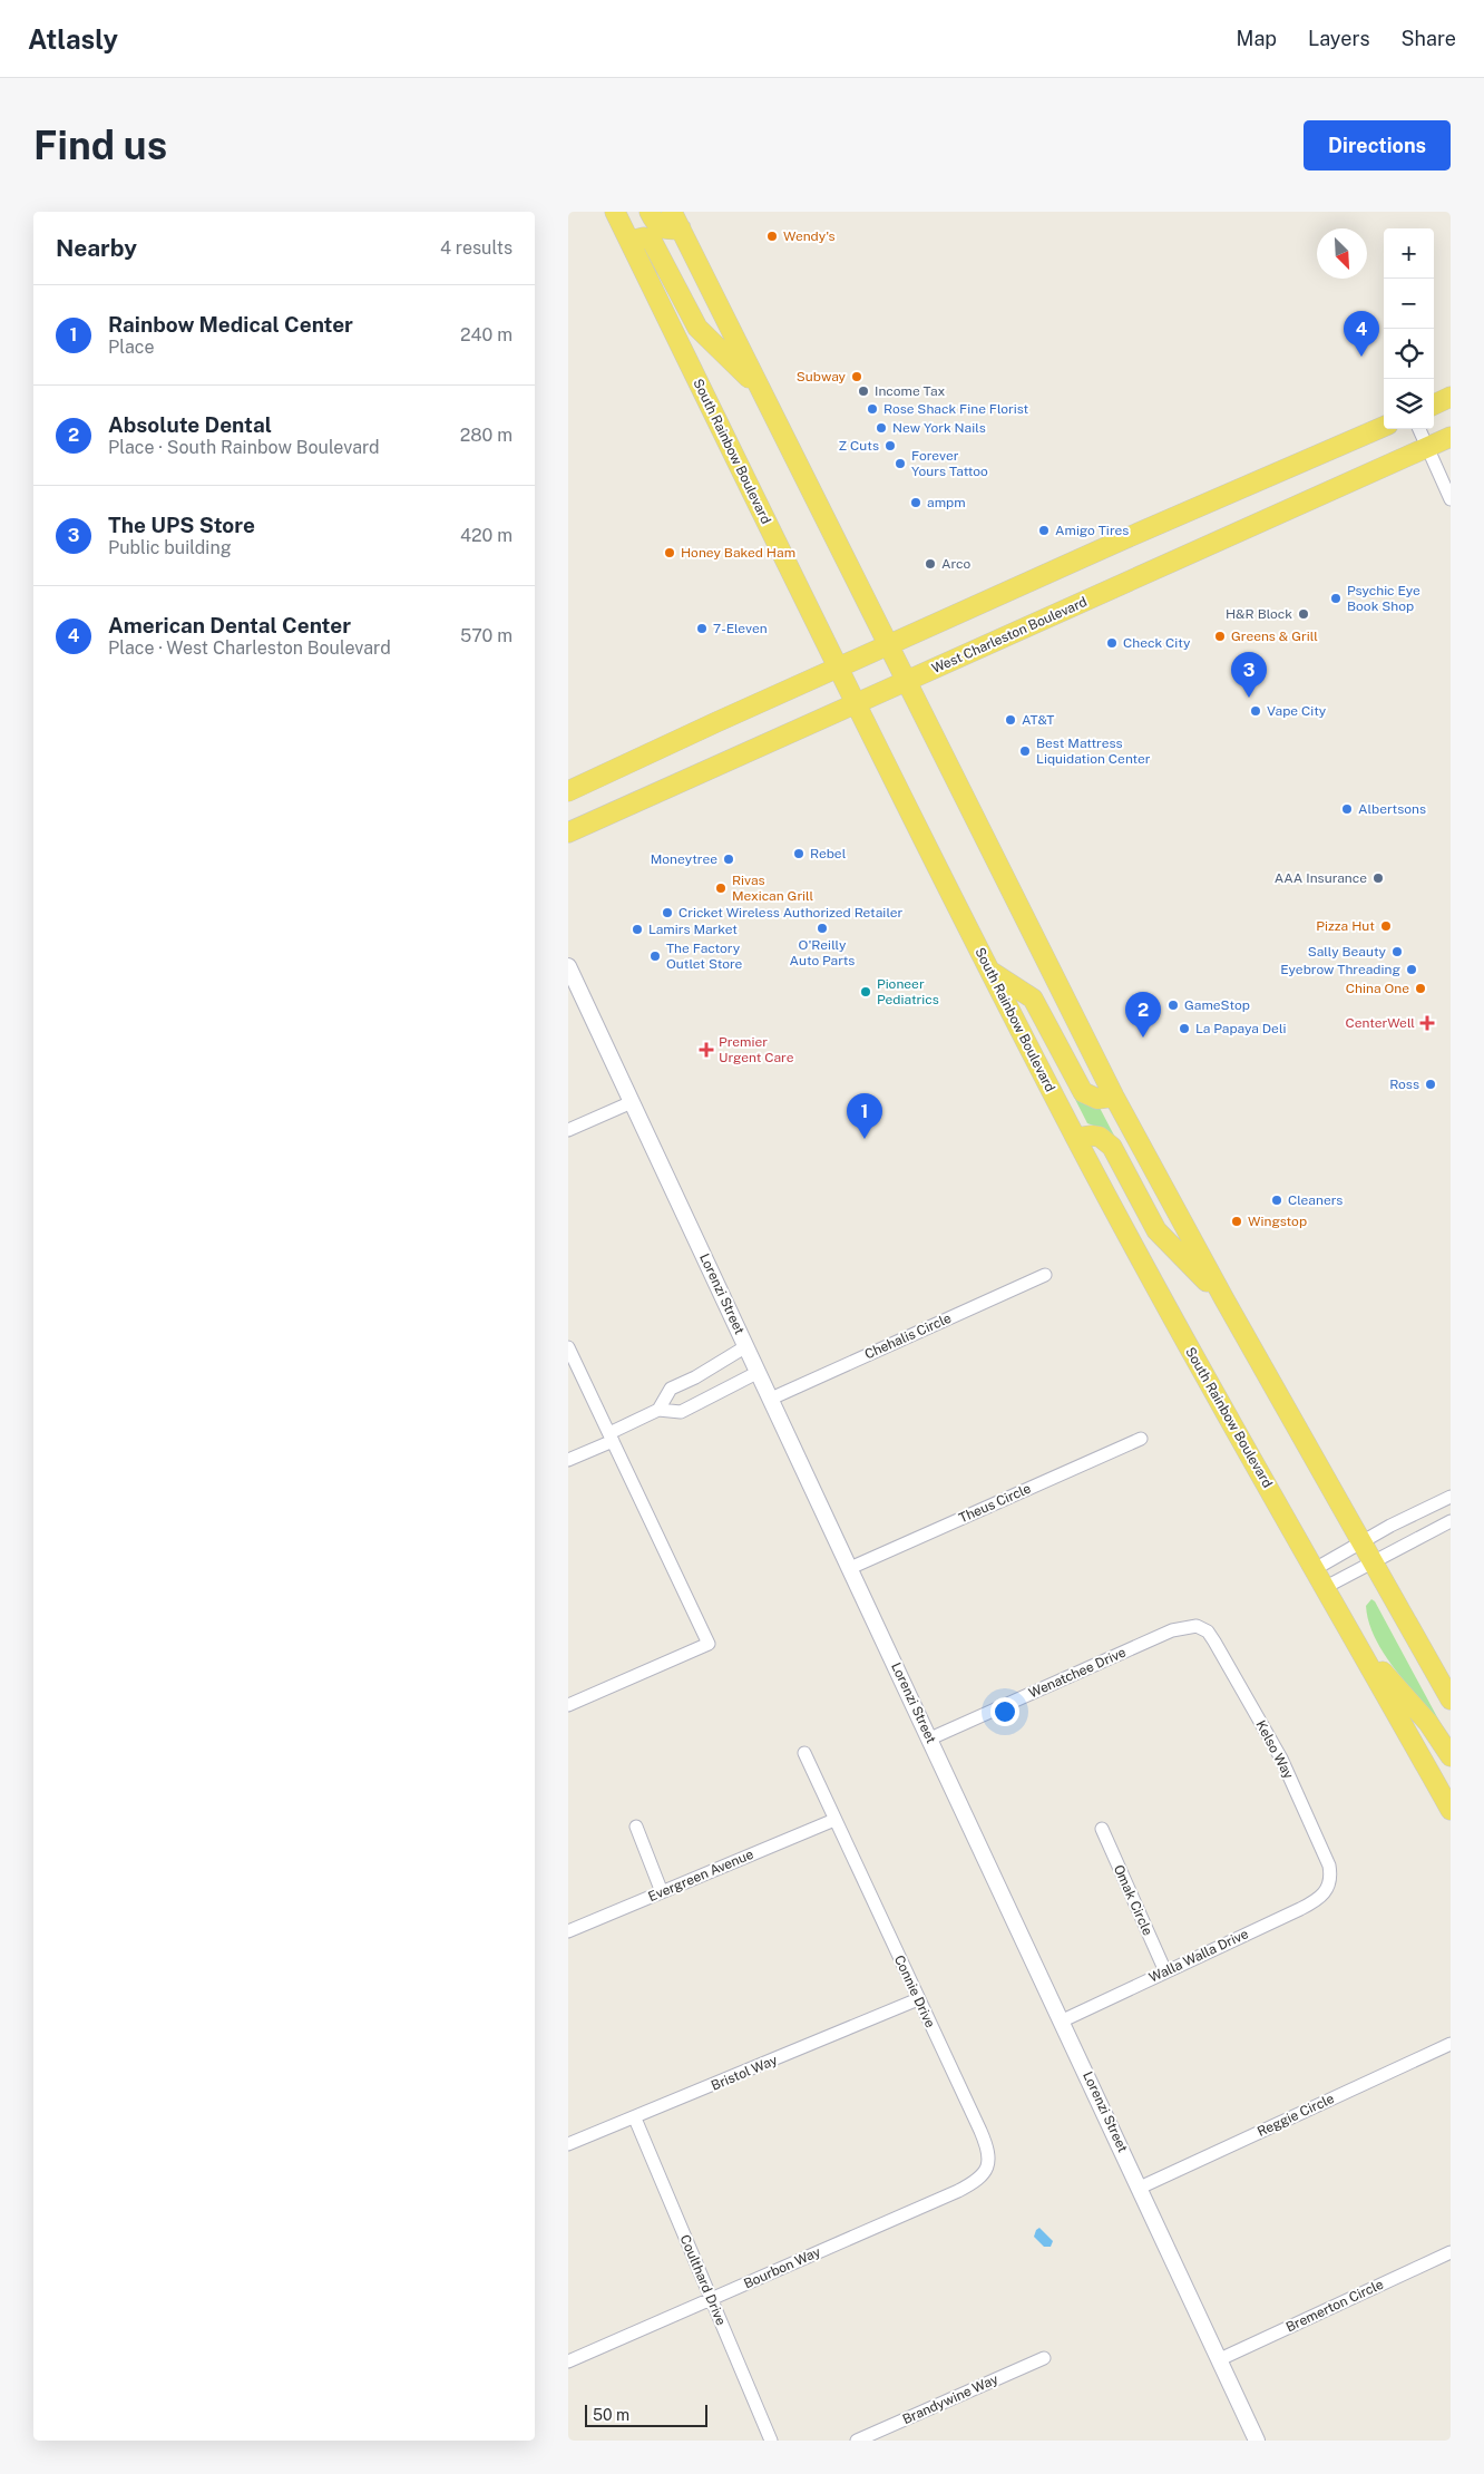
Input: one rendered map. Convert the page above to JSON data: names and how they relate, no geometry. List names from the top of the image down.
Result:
{
  "streets": {
    "main road": ["South Rainbow Boulevard", "West Charleston Boulevard"],
    "street": [
      "Lorenzi Street",
      "Chehalis Circle",
      "Theus Circle",
      "Wenatchee Drive",
      "Kelso Way",
      "Evergreen Avenue",
      "Omak Circle",
      "Walla Walla Drive",
      "Connie Drive",
      "Bristol Way",
      "Reggie Circle",
      "Bourbon Way",
      "Coulthard Drive",
      "Bremerton Circle",
      "Brandywine Way"
    ]
  },
  "crossings": [
    ["South Rainbow Boulevard", "West Charleston Boulevard"],
    ["Lorenzi Street", "Chehalis Circle"],
    ["Lorenzi Street", "Theus Circle"],
    ["Lorenzi Street", "Wenatchee Drive"],
    ["Lorenzi Street", "Walla Walla Drive"],
    ["Lorenzi Street", "Reggie Circle"],
    ["Lorenzi Street", "Bremerton Circle"],
    ["Wenatchee Drive", "Kelso Way"],
    ["Kelso Way", "Walla Walla Drive"],
    ["Evergreen Avenue", "Connie Drive"],
    ["Omak Circle", "Walla Walla Drive"],
    ["Connie Drive", "Bristol Way"],
    ["Connie Drive", "Bourbon Way"],
    ["Bristol Way", "Coulthard Drive"],
    ["Bourbon Way", "Coulthard Drive"]
  ],
  "places": {
    "other": [
      "Wendy's",
      "Subway",
      "Income Tax",
      "Rose Shack Fine Florist",
      "New York Nails",
      "Z Cuts",
      "Forever Yours Tattoo",
      "ampm",
      "Amigo Tires",
      "Honey Baked Ham",
      "Arco",
      "Psychic Eye Book Shop",
      "H&R Block",
      "7-Eleven",
      "Greens & Grill",
      "Check City",
      "Vape City",
      "AT&T",
      "Best Mattress Liquidation Center",
      "Albertsons",
      "Rebel",
      "Moneytree",
      "AAA Insurance",
      "Rivas Mexican Grill",
      "Cricket Wireless Authorized Retailer",
      "Pizza Hut",
      "O'Reilly Auto Parts",
      "Lamirs Market",
      "Sally Beauty",
      "The Factory Outlet Store",
      "Eyebrow Threading",
      "China One",
      "Pioneer Pediatrics",
      "GameStop",
      "La Papaya Deli",
      "Ross",
      "Cleaners",
      "Wingstop"
    ],
    "health": ["CenterWell", "Premier Urgent Care"]
  },
  "scale_bar": "50 m",
  "north": "bottom right",
  "page": {
    "header": "Atlasly",
    "nav": ["Map", "Layers", "Share"],
    "buttons": "Directions",
    "title": "Find us",
    "heading": ["Nearby", "4 results"],
    "map_buttons": ["+", "−"],
    "list": [
      {
        "mark": "1",
        "name": "Rainbow Medical Center",
        "note": "Place",
        "value": "240 m"
      },
      {
        "mark": "2",
        "name": "Absolute Dental",
        "note": "Place · South Rainbow Boulevard",
        "value": "280 m"
      },
      {
        "mark": "3",
        "name": "The UPS Store",
        "note": "Public building",
        "value": "420 m"
      },
      {
        "mark": "4",
        "name": "American Dental Center",
        "note": "Place · West Charleston Boulevard",
        "value": "570 m"
      }
    ],
    "pins": [
      "4",
      "3",
      "2",
      "1"
    ],
    "scale": "50 m"
  }
}
